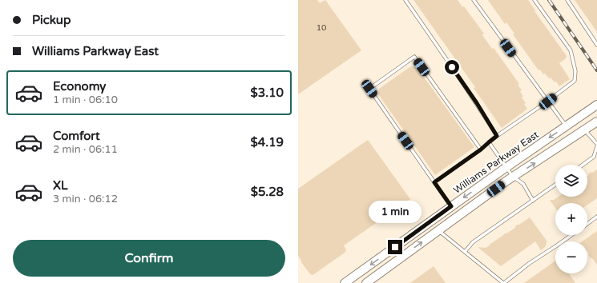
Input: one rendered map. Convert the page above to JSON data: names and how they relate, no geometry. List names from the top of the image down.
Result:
{
  "streets": {
    "main road": ["Williams Parkway East"]
  },
  "house_numbers": ["10"],
  "page": {
    "banner": ["Pickup", "Williams Parkway East"],
    "list": [
      {
        "name": "Economy",
        "note": "1 min · 06:10",
        "value": "$3.10"
      },
      {
        "name": "Comfort",
        "note": "2 min · 06:11",
        "value": "$4.19"
      },
      {
        "name": "XL",
        "note": "3 min · 06:12",
        "value": "$5.28"
      }
    ],
    "map_buttons": ["+", "−"],
    "bubble": "1 min",
    "buttons": "Confirm"
  }
}
